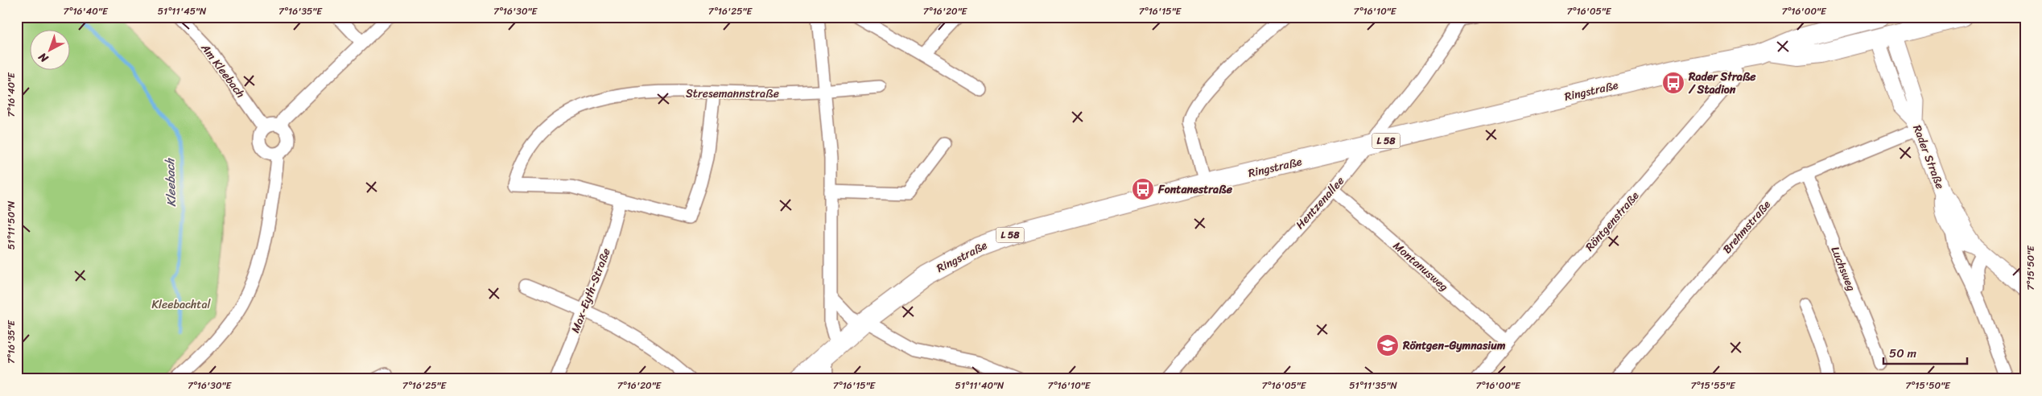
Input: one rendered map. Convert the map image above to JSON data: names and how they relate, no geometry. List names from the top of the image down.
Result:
{
  "streets": {
    "main road": ["Ringstraße", "L 58"],
    "street": [
      "Am Kleebach",
      "Stresemannstraße",
      "Rader Straße",
      "Hentzenallee",
      "Röntgenstraße",
      "Brehmstraße",
      "Montanusweg",
      "Luchsweg",
      "Max-Eyth-Straße"
    ]
  },
  "crossings": [
    ["Ringstraße", "Rader Straße"],
    ["Ringstraße", "Hentzenallee"],
    ["Ringstraße", "Röntgenstraße"],
    ["Stresemannstraße", "Max-Eyth-Straße"],
    ["Rader Straße", "Brehmstraße"],
    ["Hentzenallee", "Montanusweg"],
    ["Röntgenstraße", "Montanusweg"],
    ["Brehmstraße", "Luchsweg"]
  ],
  "water": ["Kleebach"],
  "parks": ["Kleebachtal"],
  "places": {
    "bus stop": ["Rader Straße / Stadion", "Fontanestraße"],
    "school or university": ["Röntgen-Gymnasium"]
  },
  "scale_bar": "50 m",
  "north": "bottom left",
  "coordinates": [
    "7°16'40\"E",
    "51°11'45\"N",
    "7°16'35\"E",
    "7°16'30\"E",
    "7°16'25\"E",
    "7°16'20\"E",
    "7°16'15\"E",
    "7°16'10\"E",
    "7°16'05\"E",
    "7°16'00\"E",
    "51°11'50\"N",
    "7°15'50\"E",
    "51°11'40\"N",
    "51°11'35\"N",
    "7°15'55\"E"
  ]
}
